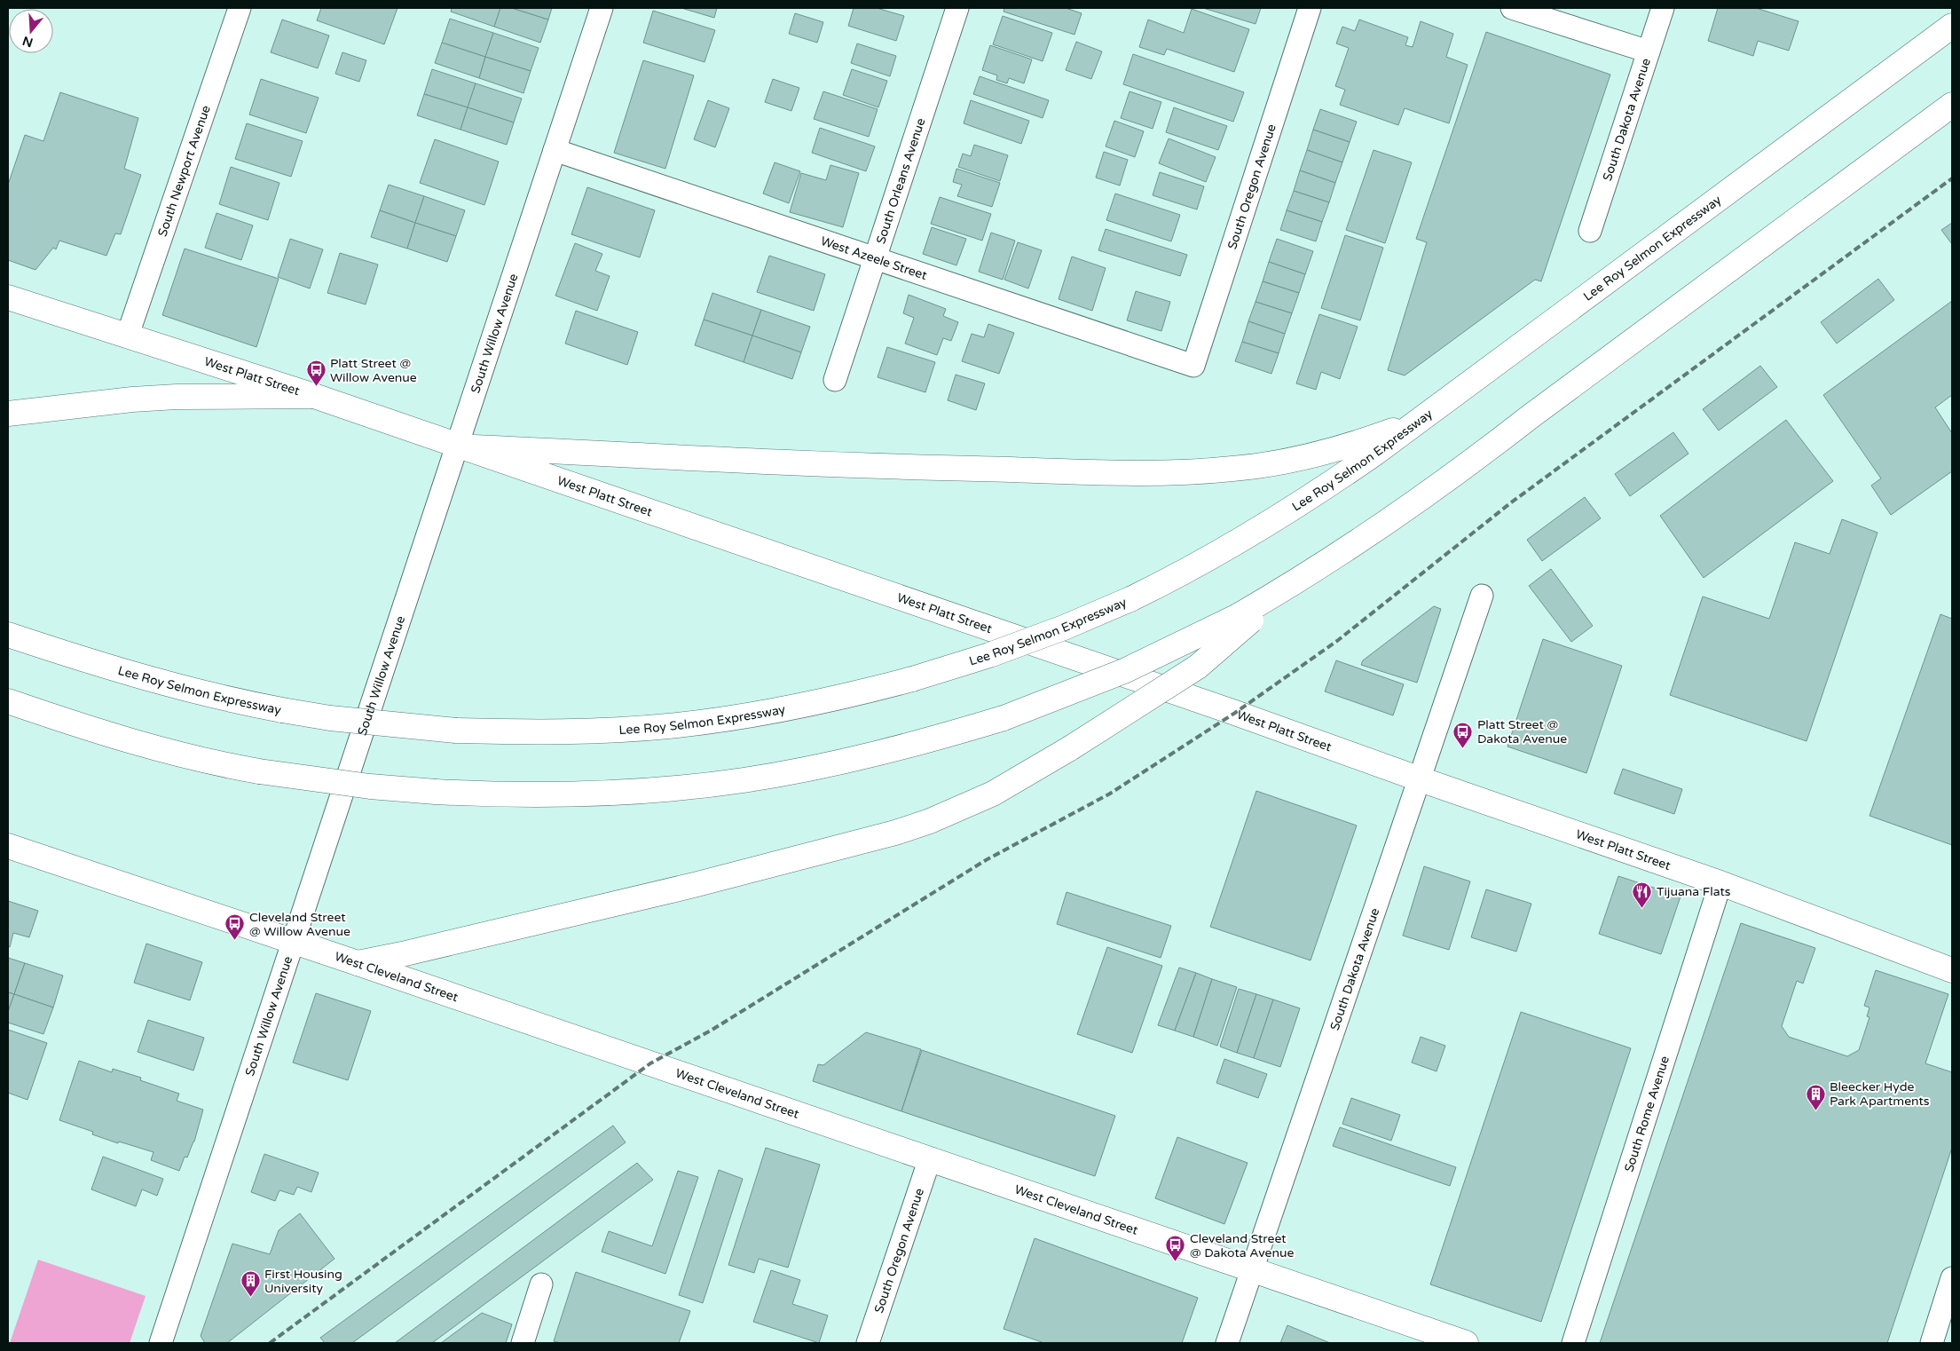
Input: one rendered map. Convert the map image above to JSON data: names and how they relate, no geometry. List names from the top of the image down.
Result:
{
  "streets": {
    "main road": ["Lee Roy Selmon Expressway", "West Platt Street", "West Cleveland Street"],
    "street": [
      "South Dakota Avenue",
      "South Newport Avenue",
      "South Orleans Avenue",
      "South Oregon Avenue",
      "West Azeele Street",
      "South Willow Avenue",
      "South Rome Avenue"
    ]
  },
  "crossings": [
    ["South Dakota Avenue", "West Platt Street"],
    ["South Dakota Avenue", "West Cleveland Street"],
    ["South Newport Avenue", "West Platt Street"],
    ["South Orleans Avenue", "West Azeele Street"],
    ["South Oregon Avenue", "West Azeele Street"],
    ["South Oregon Avenue", "West Cleveland Street"],
    ["West Azeele Street", "South Willow Avenue"],
    ["South Willow Avenue", "West Platt Street"],
    ["South Willow Avenue", "West Cleveland Street"],
    ["West Platt Street", "South Rome Avenue"]
  ],
  "places": {
    "bus stop": [
      "Platt Street @ Willow Avenue",
      "Platt Street @ Dakota Avenue",
      "Cleveland Street @ Willow Avenue",
      "Cleveland Street @ Dakota Avenue"
    ],
    "restaurant": ["Tijuana Flats"],
    "building": ["Bleecker Hyde Park Apartments", "First Housing University"]
  },
  "north": "bottom"
}
